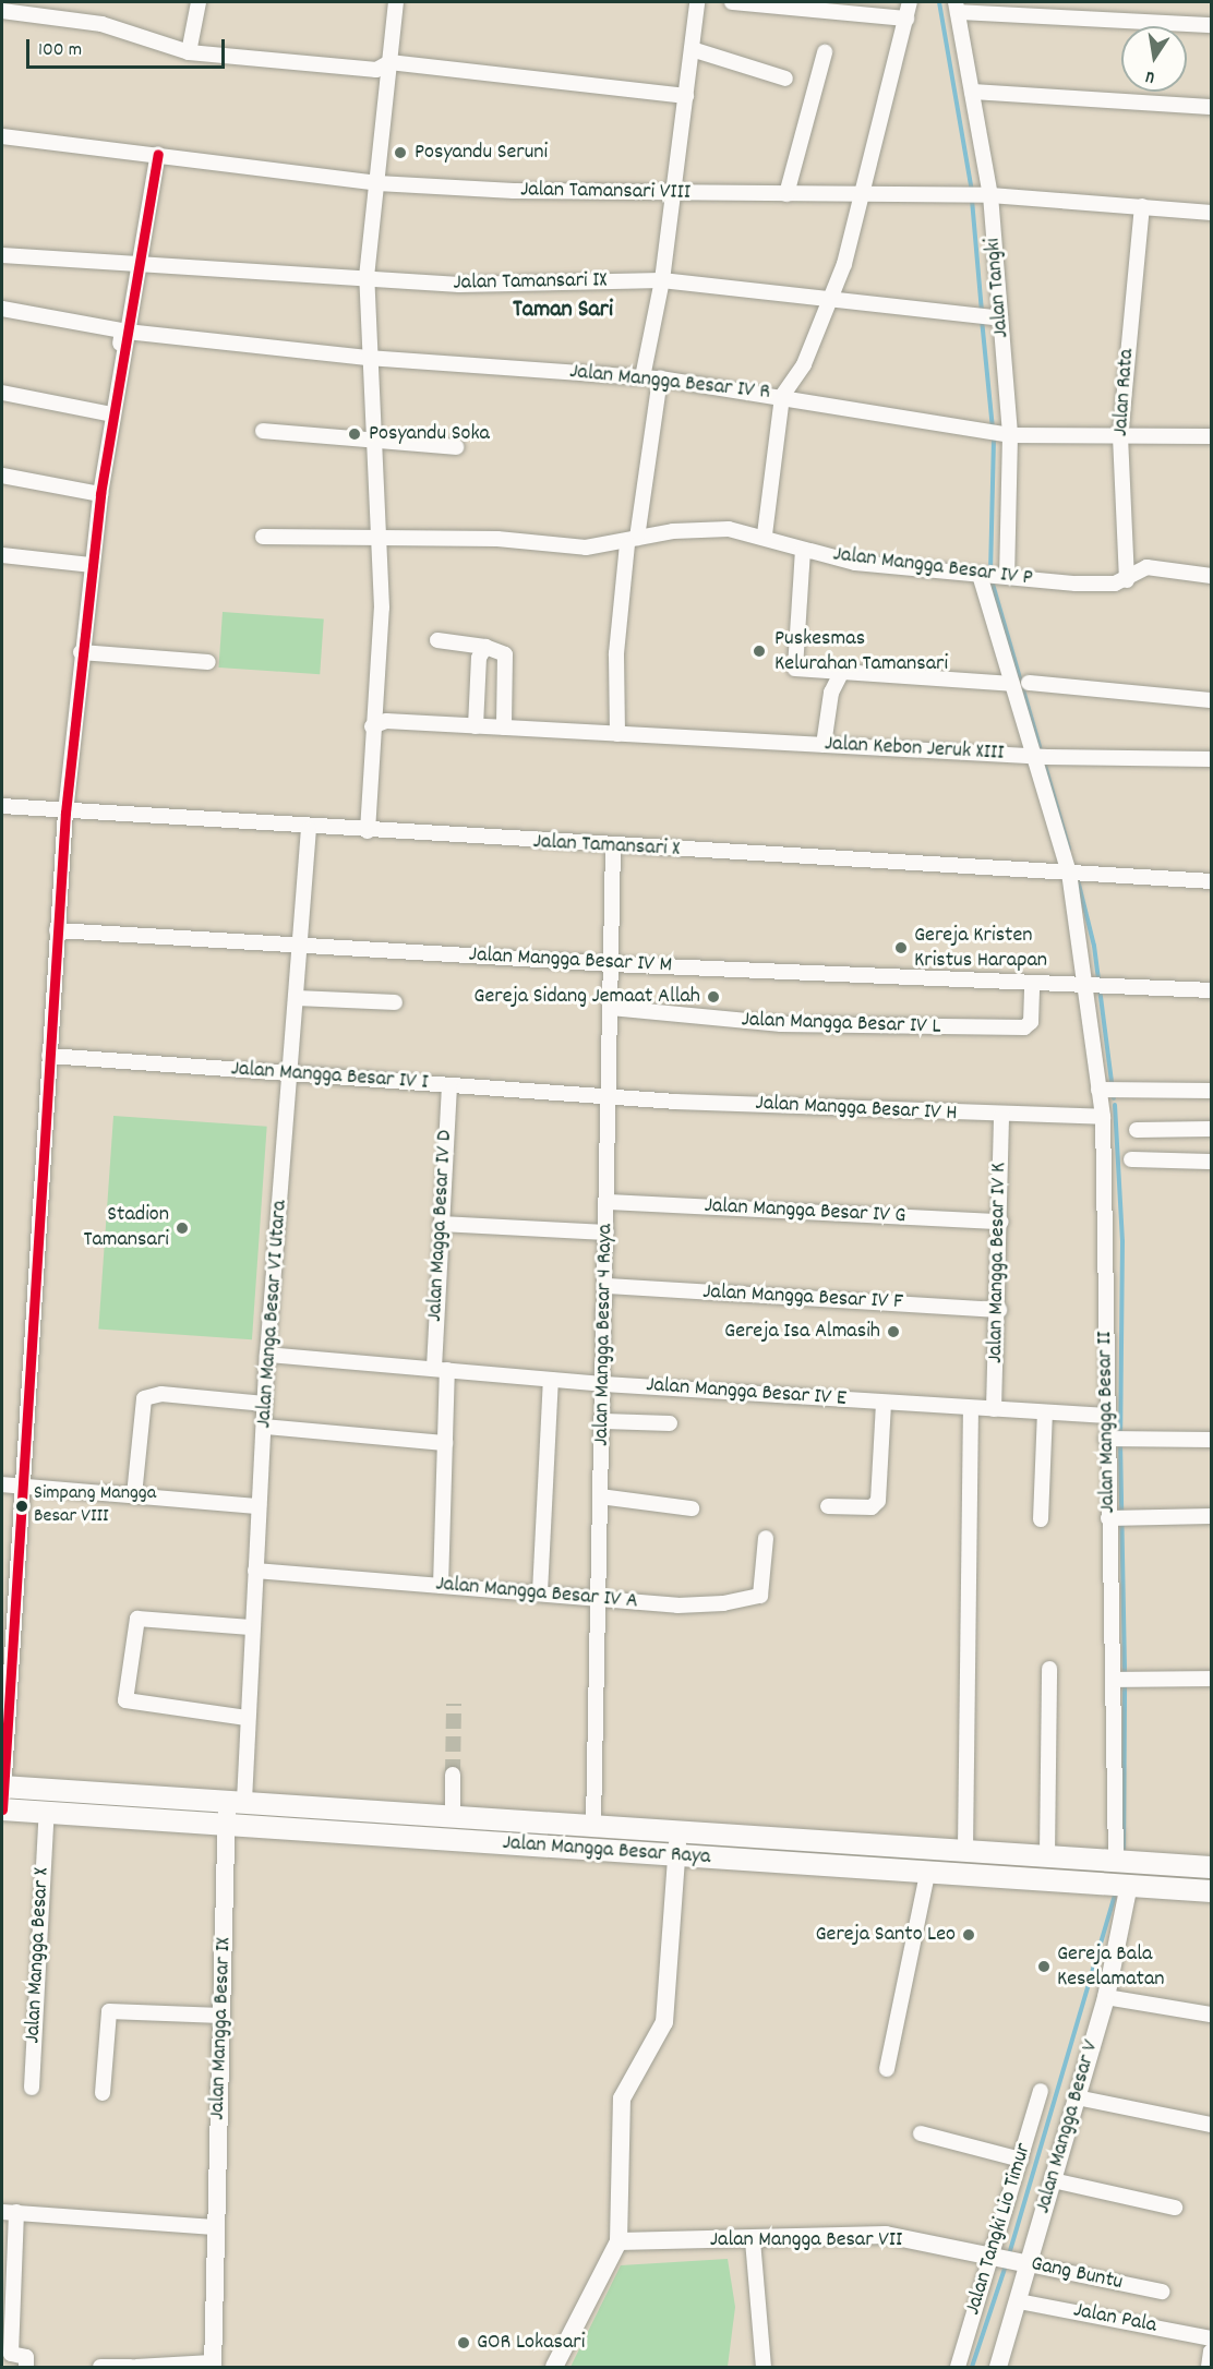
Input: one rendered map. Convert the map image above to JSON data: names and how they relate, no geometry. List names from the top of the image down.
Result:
{
  "streets": {
    "main road": ["Jalan Mangga Besar Raya"],
    "street": [
      "Jalan Tamansari VIII",
      "Jalan Tamansari IX",
      "Jalan Tangki",
      "Jalan Mangga Besar IV R",
      "Jalan Rata",
      "Jalan Mangga Besar IV P",
      "Jalan Kebon Jeruk XIII",
      "Jalan Tamansari X",
      "Jalan Mangga Besar IV M",
      "Jalan Mangga Besar IV L",
      "Jalan Mangga Besar IV I",
      "Jalan Mangga Besar IV H",
      "Jalan Mangga Besar IV G",
      "Jalan Magga Besar IV D",
      "Jalan Mangga Besar IV K",
      "Jalan Mangga Besar IV F",
      "Jalan Manga Besar VI Utara",
      "Jalan Mangga Besar 4 Raya",
      "Jalan Mangga Besar IV E",
      "Jalan Mangga Besar II",
      "Jalan Mangga Besar IV A",
      "Jalan Mangga Besar X",
      "Jalan Mangga Besar IX",
      "Jalan Mangga Besar V",
      "Jalan Tangki Lio Timur",
      "Jalan Mangga Besar VII",
      "Gang Buntu",
      "Jalan Pala"
    ]
  },
  "crossings": [
    ["Jalan Tamansari VIII", "Jalan Tangki"],
    ["Jalan Tamansari VIII", "Jalan Rata"],
    ["Jalan Tamansari IX", "Jalan Tangki"],
    ["Jalan Tangki", "Jalan Mangga Besar IV R"],
    ["Jalan Tangki", "Jalan Mangga Besar IV P"],
    ["Jalan Mangga Besar IV R", "Jalan Rata"],
    ["Jalan Rata", "Jalan Mangga Besar IV P"],
    ["Jalan Mangga Besar IV P", "Jalan Mangga Besar II"],
    ["Jalan Kebon Jeruk XIII", "Jalan Mangga Besar II"],
    ["Jalan Tamansari X", "Jalan Manga Besar VI Utara"],
    ["Jalan Tamansari X", "Jalan Mangga Besar 4 Raya"],
    ["Jalan Tamansari X", "Jalan Mangga Besar II"],
    ["Jalan Mangga Besar IV M", "Jalan Mangga Besar IV L"],
    ["Jalan Mangga Besar IV M", "Jalan Manga Besar VI Utara"],
    ["Jalan Mangga Besar IV M", "Jalan Mangga Besar 4 Raya"],
    ["Jalan Mangga Besar IV M", "Jalan Mangga Besar II"],
    ["Jalan Mangga Besar IV L", "Jalan Mangga Besar 4 Raya"],
    ["Jalan Mangga Besar IV I", "Jalan Mangga Besar IV H"],
    ["Jalan Mangga Besar IV I", "Jalan Magga Besar IV D"],
    ["Jalan Mangga Besar IV I", "Jalan Manga Besar VI Utara"],
    ["Jalan Mangga Besar IV I", "Jalan Mangga Besar 4 Raya"],
    ["Jalan Mangga Besar IV H", "Jalan Mangga Besar IV K"],
    ["Jalan Mangga Besar IV H", "Jalan Mangga Besar 4 Raya"],
    ["Jalan Mangga Besar IV H", "Jalan Mangga Besar II"],
    ["Jalan Mangga Besar IV G", "Jalan Mangga Besar IV K"],
    ["Jalan Mangga Besar IV G", "Jalan Mangga Besar 4 Raya"],
    ["Jalan Magga Besar IV D", "Jalan Mangga Besar IV E"],
    ["Jalan Magga Besar IV D", "Jalan Mangga Besar IV A"],
    ["Jalan Mangga Besar IV K", "Jalan Mangga Besar IV F"],
    ["Jalan Mangga Besar IV K", "Jalan Mangga Besar IV E"],
    ["Jalan Mangga Besar IV F", "Jalan Mangga Besar 4 Raya"],
    ["Jalan Manga Besar VI Utara", "Jalan Mangga Besar IV E"],
    ["Jalan Manga Besar VI Utara", "Jalan Mangga Besar IV A"],
    ["Jalan Manga Besar VI Utara", "Jalan Mangga Besar Raya"],
    ["Jalan Manga Besar VI Utara", "Jalan Mangga Besar IX"],
    ["Jalan Mangga Besar 4 Raya", "Jalan Mangga Besar IV E"],
    ["Jalan Mangga Besar 4 Raya", "Jalan Mangga Besar IV A"],
    ["Jalan Mangga Besar 4 Raya", "Jalan Mangga Besar Raya"],
    ["Jalan Mangga Besar IV E", "Jalan Mangga Besar II"],
    ["Jalan Mangga Besar II", "Jalan Mangga Besar Raya"],
    ["Jalan Mangga Besar Raya", "Jalan Mangga Besar IX"],
    ["Jalan Mangga Besar Raya", "Jalan Mangga Besar V"],
    ["Jalan Mangga Besar V", "Gang Buntu"],
    ["Jalan Mangga Besar V", "Jalan Pala"],
    ["Jalan Tangki Lio Timur", "Jalan Mangga Besar VII"],
    ["Jalan Tangki Lio Timur", "Gang Buntu"],
    ["Jalan Mangga Besar VII", "Gang Buntu"]
  ],
  "districts": ["Taman Sari"],
  "places": [
    "Posyandu Seruni",
    "Posyandu Soka",
    "Puskesmas Kelurahan Tamansari",
    "Gereja Kristen Kristus Harapan",
    "Gereja Sidang Jemaat Allah",
    "Stadion Tamansari",
    "Gereja Isa Almasih",
    "Simpang Mangga Besar VIII",
    "Gereja Santo Leo",
    "Gereja Bala Keselamatan",
    "GOR Lokasari"
  ],
  "scale_bar": "100 m",
  "north": "bottom"
}
